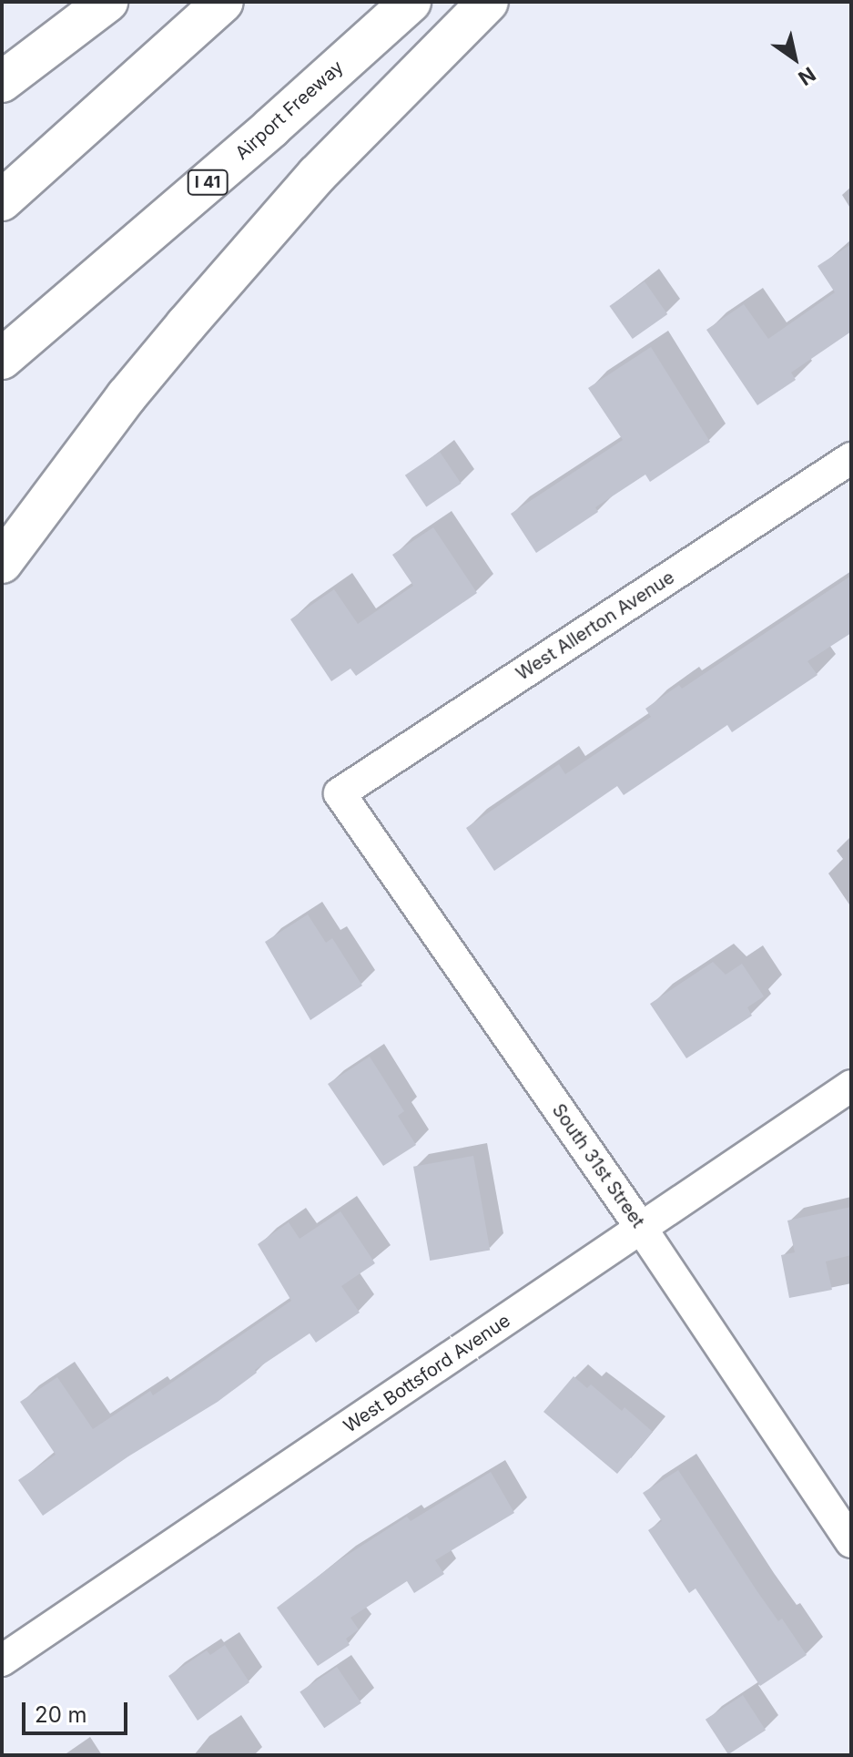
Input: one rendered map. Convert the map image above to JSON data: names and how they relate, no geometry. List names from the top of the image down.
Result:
{
  "streets": {
    "highway": ["Airport Freeway", "I 41"],
    "street": ["West Allerton Avenue", "South 31st Street", "West Bottsford Avenue"]
  },
  "crossings": [
    ["West Allerton Avenue", "South 31st Street"],
    ["South 31st Street", "West Bottsford Avenue"]
  ],
  "scale_bar": "20 m",
  "north": "bottom right"
}
